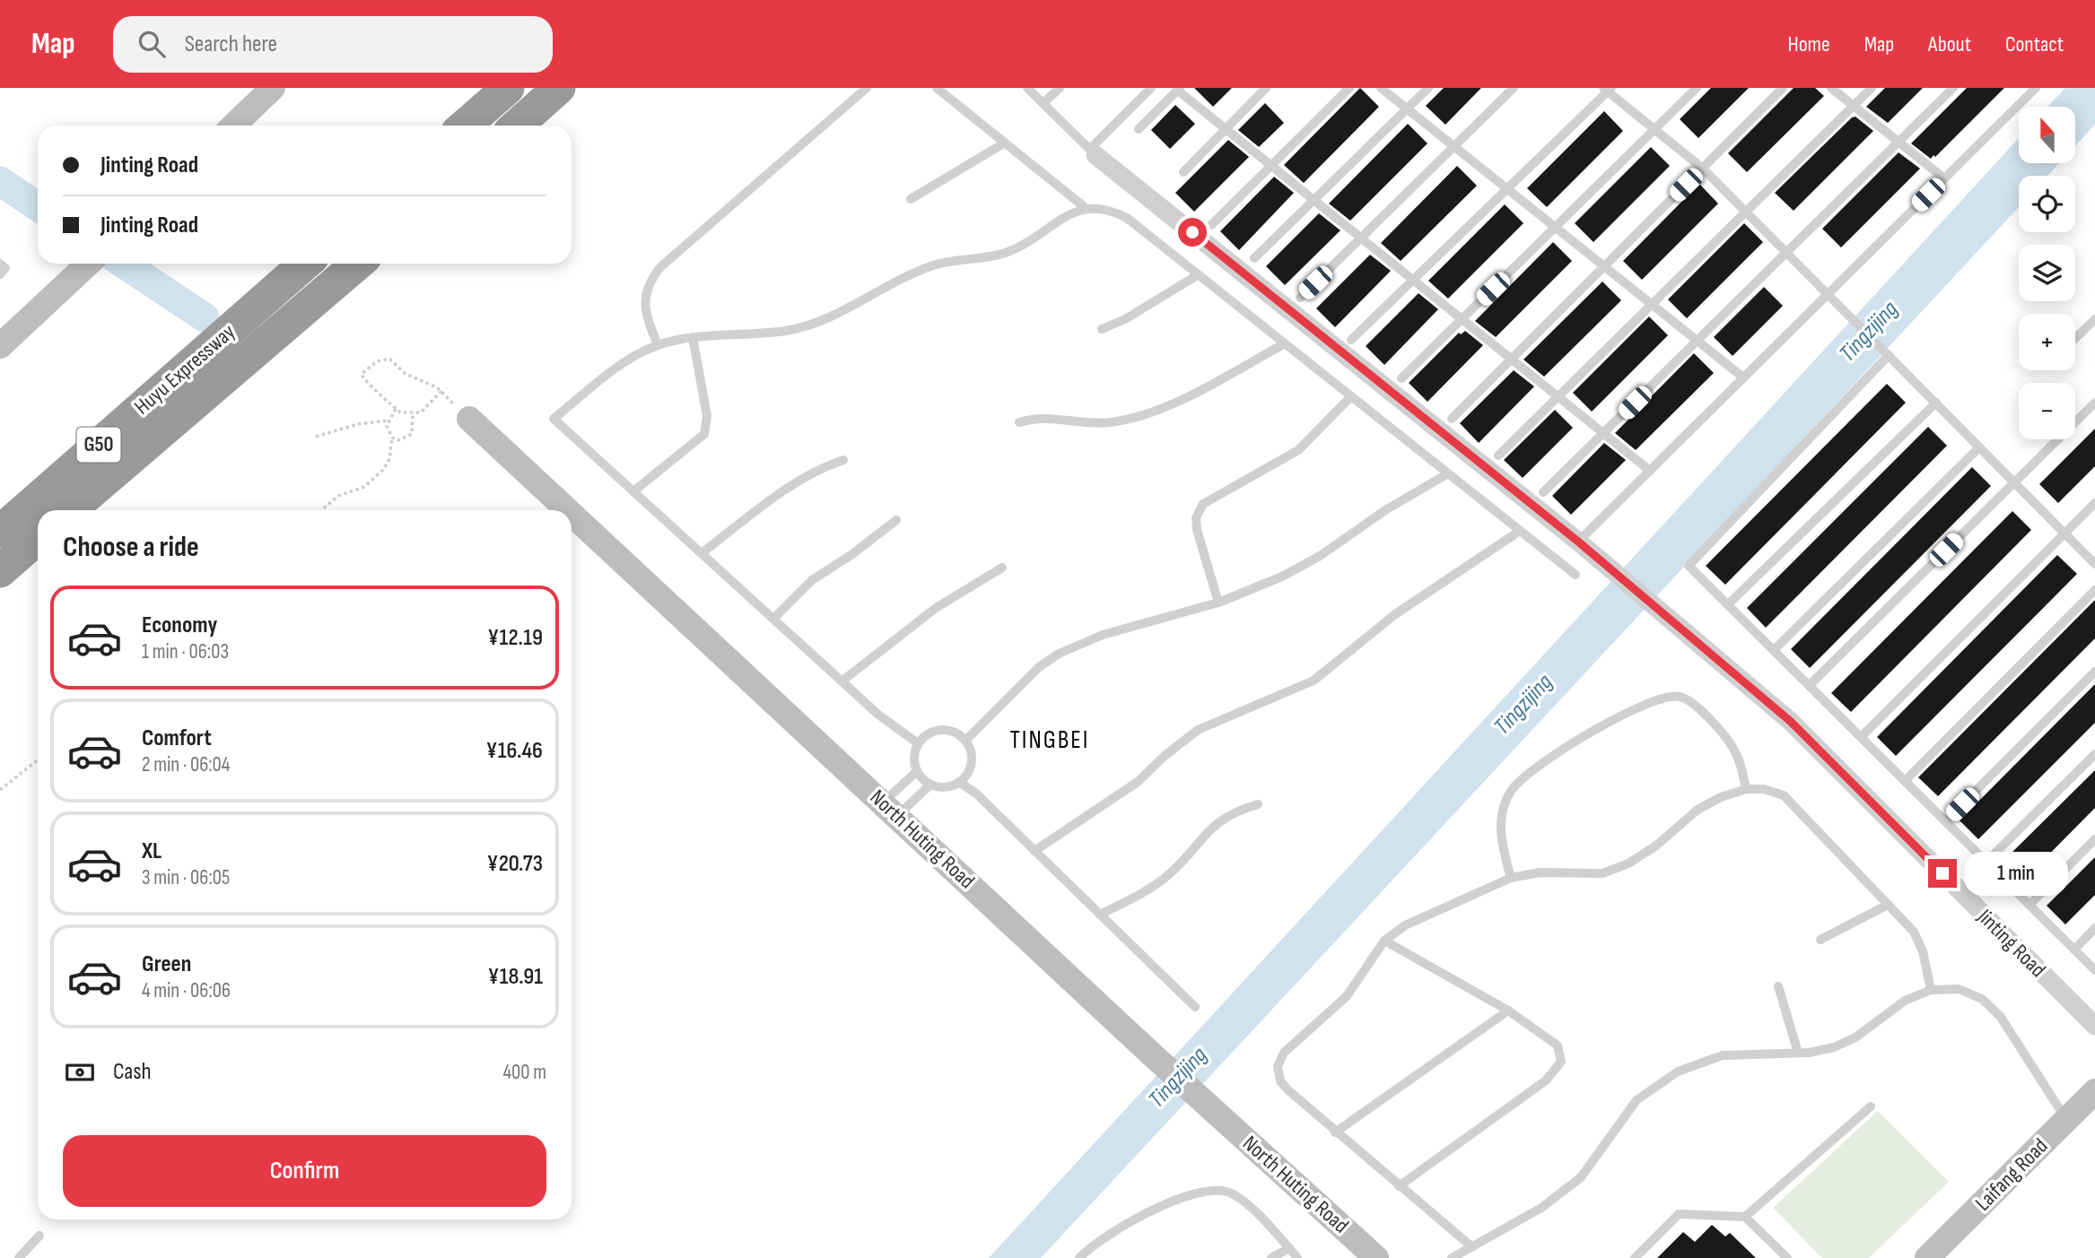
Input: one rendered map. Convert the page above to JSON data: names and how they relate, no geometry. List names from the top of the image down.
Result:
{
  "streets": {
    "highway": ["Huyu Expressway", "G50"],
    "street": ["North Huting Road", "Jinting Road", "Laifang Road"]
  },
  "districts": ["TINGBEI"],
  "water": ["Tingzijing"],
  "north": "top",
  "page": {
    "header": "Map",
    "search": "Search here",
    "nav": [
      "Home",
      "Map",
      "About",
      "Contact"
    ],
    "map_buttons": ["+", "−"],
    "banner": ["Jinting Road", "Jinting Road"],
    "heading": "Choose a ride",
    "list": [
      {
        "name": "Economy",
        "note": "1 min · 06:03",
        "value": "¥12.19"
      },
      {
        "name": "Comfort",
        "note": "2 min · 06:04",
        "value": "¥16.46"
      },
      {
        "name": "XL",
        "note": "3 min · 06:05",
        "value": "¥20.73"
      },
      {
        "name": "Green",
        "note": "4 min · 06:06",
        "value": "¥18.91"
      }
    ],
    "bubble": "1 min",
    "pay": ["Cash", "400 m"],
    "buttons": "Confirm"
  }
}
